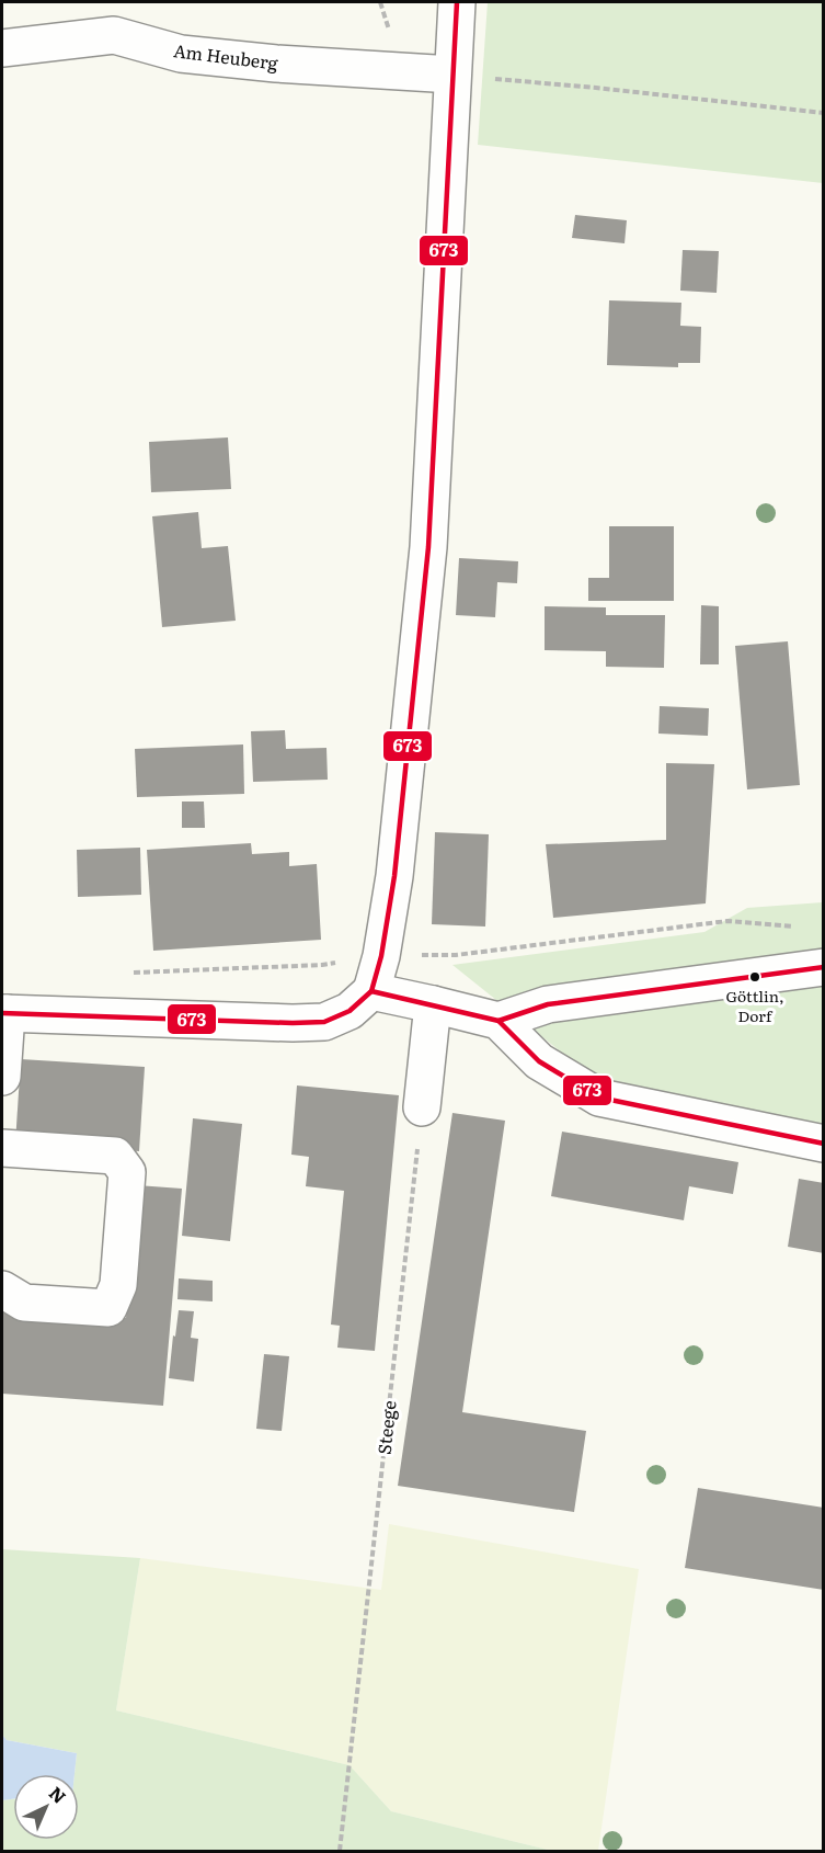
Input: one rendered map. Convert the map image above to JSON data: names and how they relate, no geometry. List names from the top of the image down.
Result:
{
  "streets": {
    "street": ["Am Heuberg"],
    "path": ["Steege"]
  },
  "places": ["Göttlin, Dorf"],
  "lines": ["transit line 673"],
  "north": "top right"
}
